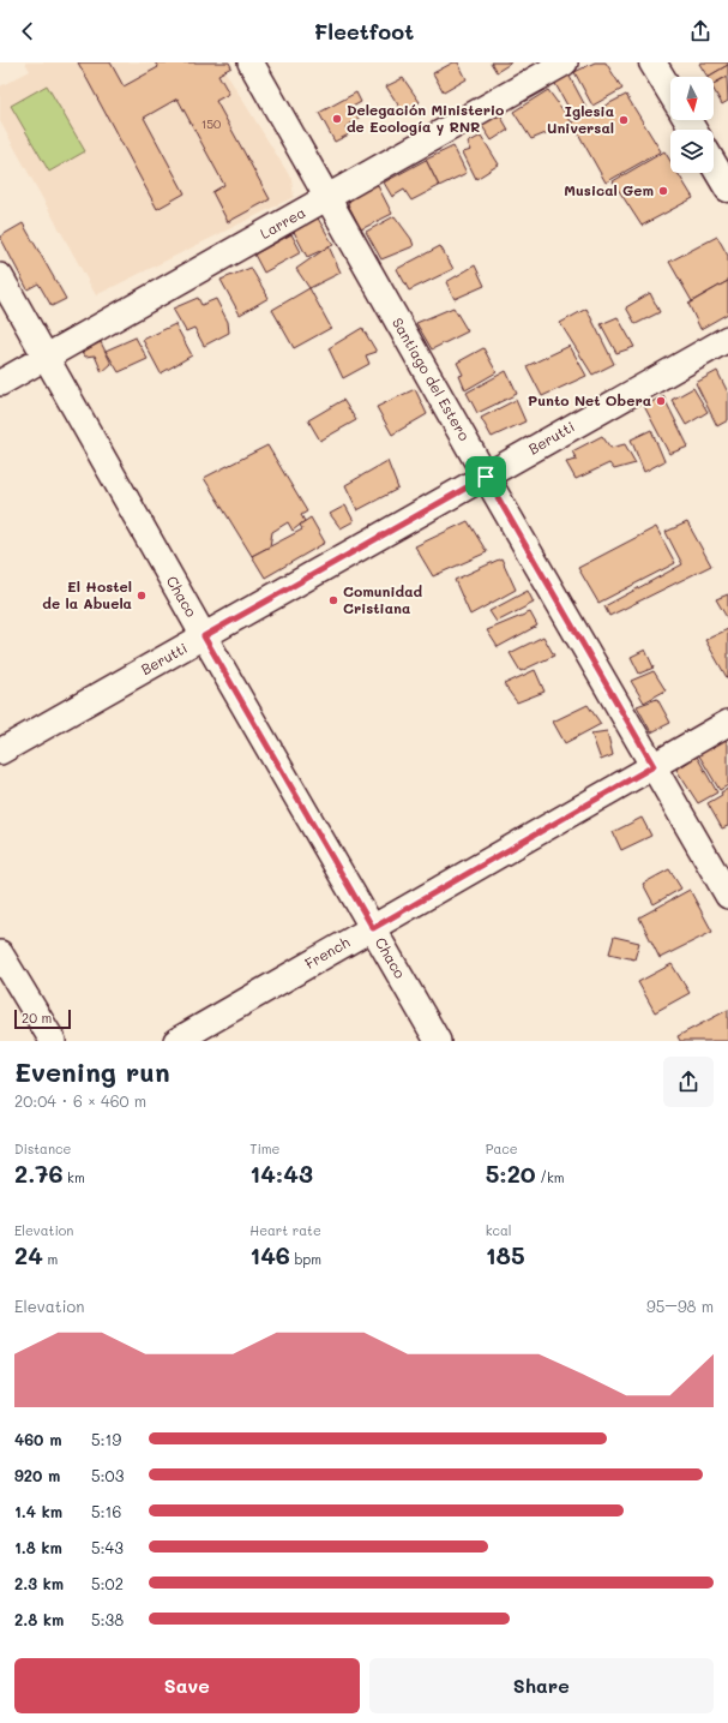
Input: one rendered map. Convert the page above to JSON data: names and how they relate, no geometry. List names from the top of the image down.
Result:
{
  "streets": {
    "street": [
      "Larrea",
      "Santiago del Estero",
      "Berutti",
      "Chaco",
      "French"
    ]
  },
  "crossings": [
    ["Larrea", "Santiago del Estero"],
    ["Larrea", "Chaco"],
    ["Santiago del Estero", "Berutti"],
    ["Santiago del Estero", "French"],
    ["Berutti", "Chaco"],
    ["Chaco", "French"]
  ],
  "places": [
    "Delegación Ministerio de Ecología y RNR",
    "Iglesia Universal",
    "Musical Gem",
    "Punto Net Obera",
    "El Hostel de la Abuela",
    "Comunidad Cristiana"
  ],
  "house_numbers": ["150"],
  "scale_bar": "20 m",
  "north": "bottom",
  "page": {
    "header": "Fleetfoot",
    "scale": "20 m",
    "heading": ["Evening run", "20:04 · 6 × 460 m"],
    "stats": [
      ["Distance", "2.76 km"],
      ["Time", "14:43"],
      ["Pace", "5:20 /km"],
      ["Elevation", "24 m"],
      ["Heart rate", "146 bpm"],
      ["kcal", "185"]
    ],
    "chart": ["Elevation", "95–98 m"],
    "list": [
      {
        "name": "460 m",
        "note": "5:19"
      },
      {
        "name": "920 m",
        "note": "5:03"
      },
      {
        "name": "1.4 km",
        "note": "5:16"
      },
      {
        "name": "1.8 km",
        "note": "5:43"
      },
      {
        "name": "2.3 km",
        "note": "5:02"
      },
      {
        "name": "2.8 km",
        "note": "5:38"
      }
    ],
    "buttons": ["Save", "Share"]
  }
}
